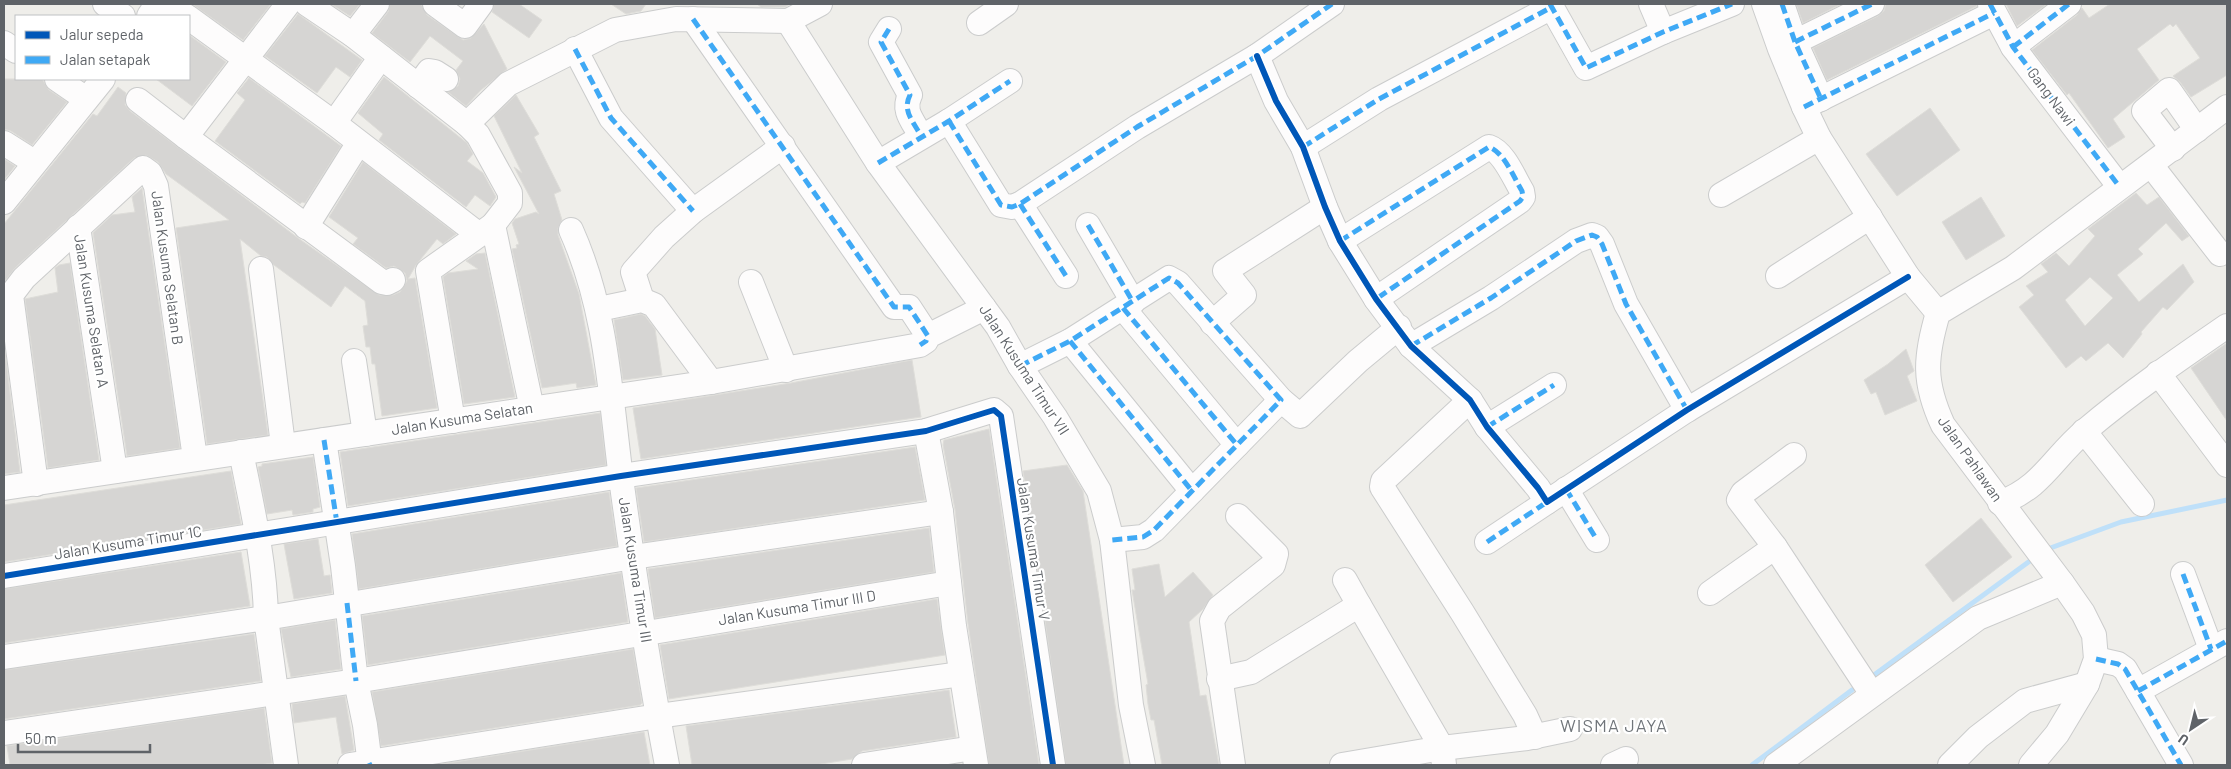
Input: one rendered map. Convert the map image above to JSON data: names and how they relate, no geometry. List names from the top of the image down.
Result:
{
  "streets": {
    "street": [
      "Gang Nawi",
      "Jalan Kusuma Selatan B",
      "Jalan Kusuma Selatan A",
      "Jalan Kusuma Timur VII",
      "Jalan Kusuma Selatan",
      "Jalan Pahlawan",
      "Jalan Kusuma Timur 1C",
      "Jalan Kusuma Timur V",
      "Jalan Kusuma Timur III",
      "Jalan Kusuma Timur III D"
    ]
  },
  "crossings": [
    ["Jalan Kusuma Selatan B", "Jalan Kusuma Selatan A"],
    ["Jalan Kusuma Selatan B", "Jalan Kusuma Selatan"],
    ["Jalan Kusuma Selatan A", "Jalan Kusuma Selatan"],
    ["Jalan Kusuma Timur VII", "Jalan Kusuma Selatan"],
    ["Jalan Kusuma Selatan", "Jalan Kusuma Timur III"],
    ["Jalan Kusuma Timur 1C", "Jalan Kusuma Timur V"],
    ["Jalan Kusuma Timur 1C", "Jalan Kusuma Timur III"],
    ["Jalan Kusuma Timur III", "Jalan Kusuma Timur III D"]
  ],
  "districts": ["WISMA JAYA"],
  "legend": ["Jalur sepeda", "Jalan setapak"],
  "scale_bar": "50 m",
  "north": "bottom left"
}
